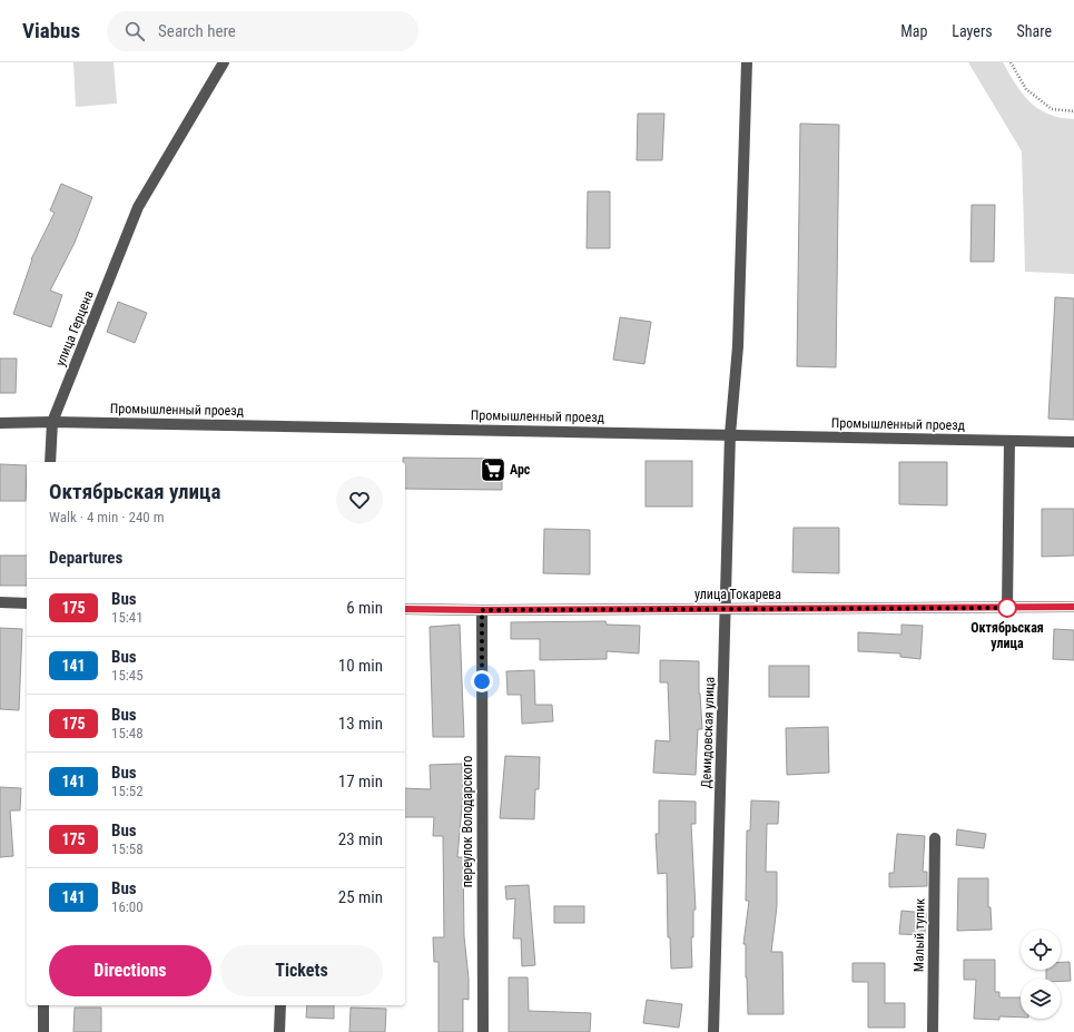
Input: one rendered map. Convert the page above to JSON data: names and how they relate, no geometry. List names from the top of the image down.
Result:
{
  "streets": {
    "street": [
      "улица Герцена",
      "Промышленный проезд",
      "улица Токарева",
      "Демидовская улица",
      "переулок Володарского",
      "Малый тупик"
    ]
  },
  "crossings": [
    ["улица Герцена", "Промышленный проезд"],
    ["Промышленный проезд", "Демидовская улица"],
    ["улица Токарева", "Демидовская улица"],
    ["улица Токарева", "переулок Володарского"]
  ],
  "places": {
    "supermarket": ["Арс"],
    "other": ["Октябрьская улица"]
  },
  "lines": ["bus line 175"],
  "page": {
    "header": "Viabus",
    "search": "Search here",
    "nav": ["Map", "Layers", "Share"],
    "heading": [
      ["Октябрьская улица", "Walk · 4 min · 240 m"],
      "Departures"
    ],
    "list": [
      {
        "mark": "175",
        "name": "Bus",
        "note": "15:41",
        "value": "6 min"
      },
      {
        "mark": "141",
        "name": "Bus",
        "note": "15:45",
        "value": "10 min"
      },
      {
        "mark": "175",
        "name": "Bus",
        "note": "15:48",
        "value": "13 min"
      },
      {
        "mark": "141",
        "name": "Bus",
        "note": "15:52",
        "value": "17 min"
      },
      {
        "mark": "175",
        "name": "Bus",
        "note": "15:58",
        "value": "23 min"
      },
      {
        "mark": "141",
        "name": "Bus",
        "note": "16:00",
        "value": "25 min"
      }
    ],
    "buttons": ["Directions", "Tickets"]
  }
}
